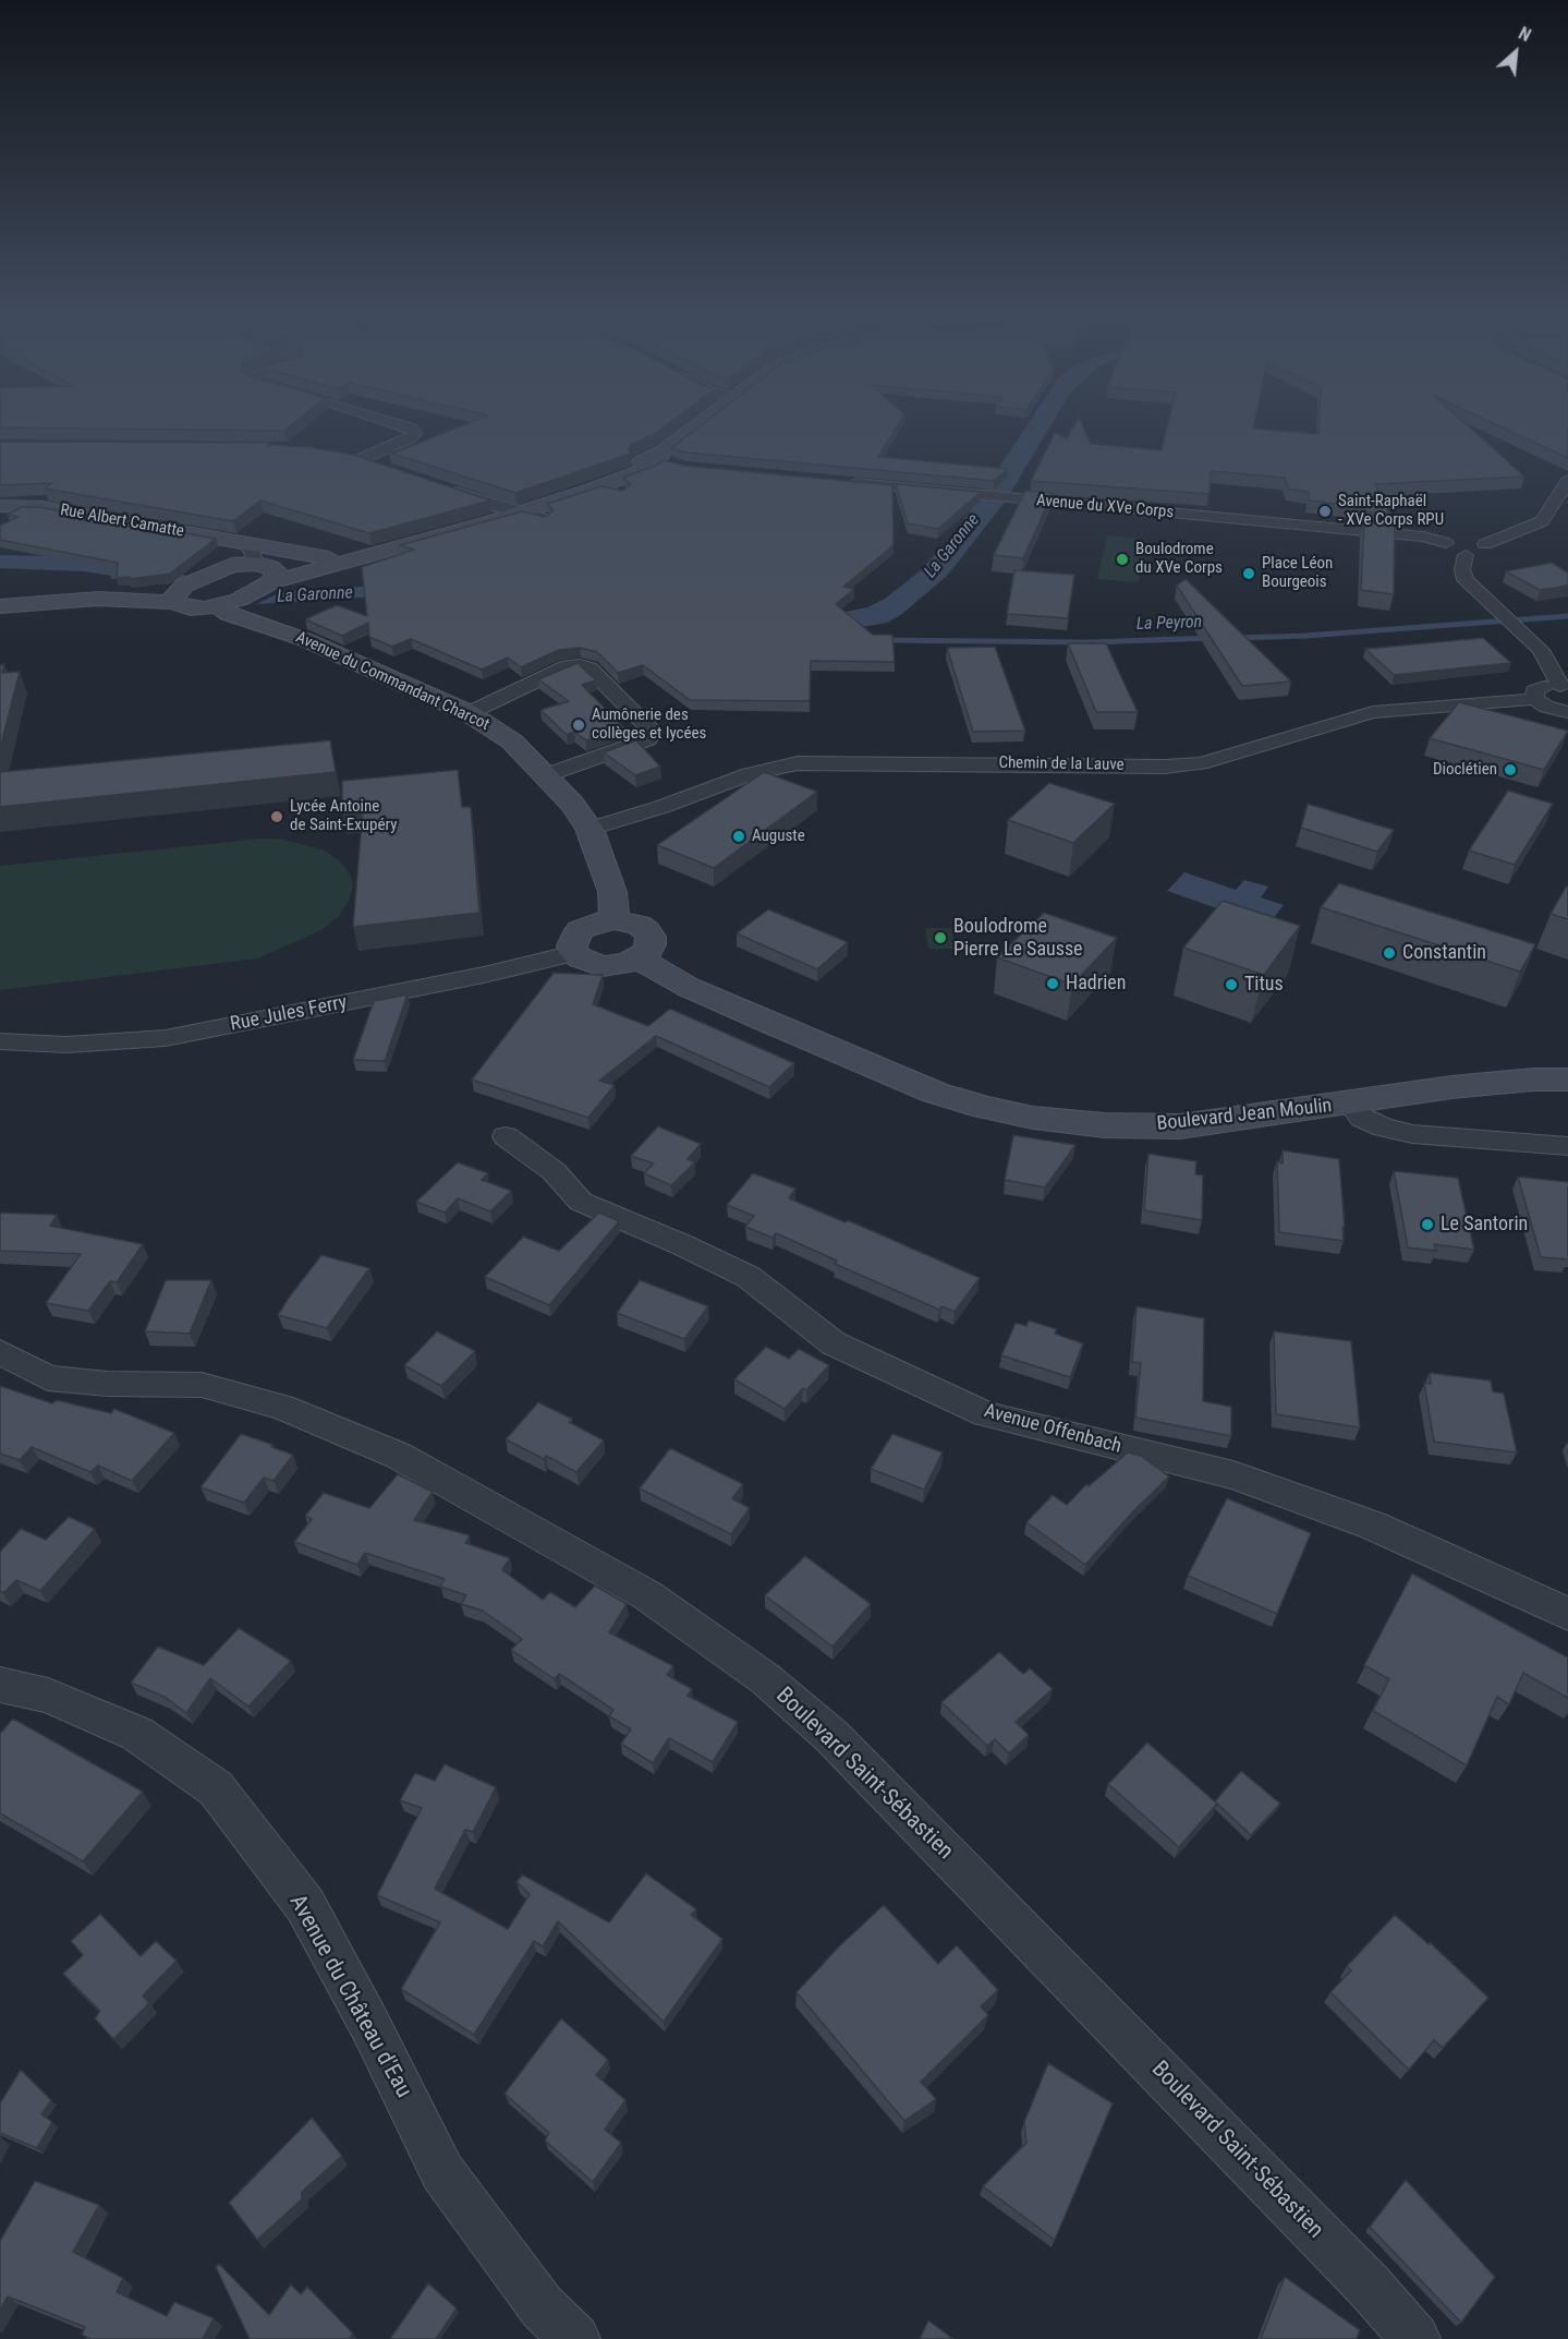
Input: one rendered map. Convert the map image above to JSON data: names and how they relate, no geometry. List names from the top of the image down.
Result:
{
  "streets": {
    "main road": ["Rue Albert Camatte", "Avenue du Commandant Charcot", "Boulevard Jean Moulin"],
    "street": [
      "Avenue du XVe Corps",
      "Chemin de la Lauve",
      "Rue Jules Ferry",
      "Avenue Offenbach",
      "Boulevard Saint-Sébastien",
      "Avenue du Château d'Eau"
    ]
  },
  "crossings": [
    ["Avenue du Commandant Charcot", "Chemin de la Lauve"],
    ["Avenue du Commandant Charcot", "Rue Jules Ferry"],
    ["Avenue du Commandant Charcot", "Boulevard Jean Moulin"],
    ["Rue Jules Ferry", "Boulevard Jean Moulin"]
  ],
  "water": ["La Garonne", "La Peyron"],
  "places": [
    "Saint-Raphaël - XVe Corps RPU",
    "Boulodrome du XVe Corps",
    "Place Léon Bourgeois",
    "Aumônerie des collèges et lycées",
    "Dioclétien",
    "Lycée Antoine de Saint-Exupéry",
    "Auguste",
    "Boulodrome Pierre Le Sausse",
    "Constantin",
    "Hadrien",
    "Titus",
    "Le Santorin"
  ],
  "north": "top right"
}
